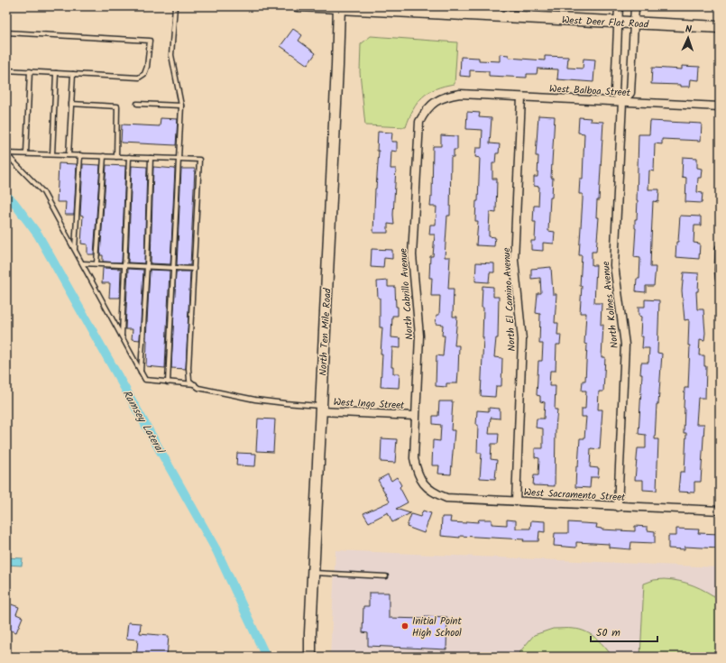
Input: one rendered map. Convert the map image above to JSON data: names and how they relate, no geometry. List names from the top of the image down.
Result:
{
  "streets": {
    "main road": ["West Deer Flat Road", "North Ten Mile Road"],
    "street": [
      "West Balboa Street",
      "North Cabrillo Avenue",
      "North El Camino Avenue",
      "North Kolnes Avenue",
      "West Ingo Street",
      "West Sacramento Street"
    ]
  },
  "crossings": [
    ["West Deer Flat Road", "North Kolnes Avenue"],
    ["West Deer Flat Road", "North Ten Mile Road"],
    ["West Balboa Street", "North Cabrillo Avenue"],
    ["West Balboa Street", "North El Camino Avenue"],
    ["West Balboa Street", "North Kolnes Avenue"],
    ["North Cabrillo Avenue", "West Ingo Street"],
    ["North Cabrillo Avenue", "West Sacramento Street"],
    ["North El Camino Avenue", "West Sacramento Street"],
    ["North Kolnes Avenue", "West Sacramento Street"],
    ["North Ten Mile Road", "West Ingo Street"]
  ],
  "water": ["Ramsey Lateral"],
  "places": ["Initial Point High School"],
  "scale_bar": "50 m",
  "north": "top"
}
